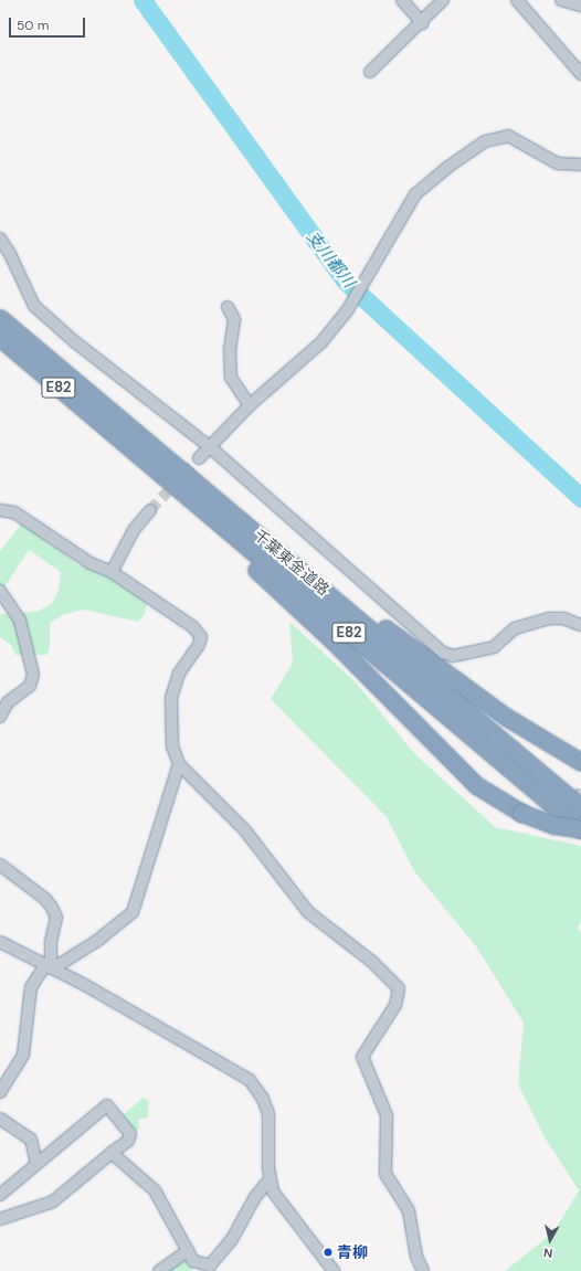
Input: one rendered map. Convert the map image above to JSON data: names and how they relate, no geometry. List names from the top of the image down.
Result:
{
  "streets": {
    "highway": ["E82", "千葉東金道路"]
  },
  "water": ["支川都川"],
  "places": ["青柳"],
  "scale_bar": "50 m",
  "north": "bottom"
}
